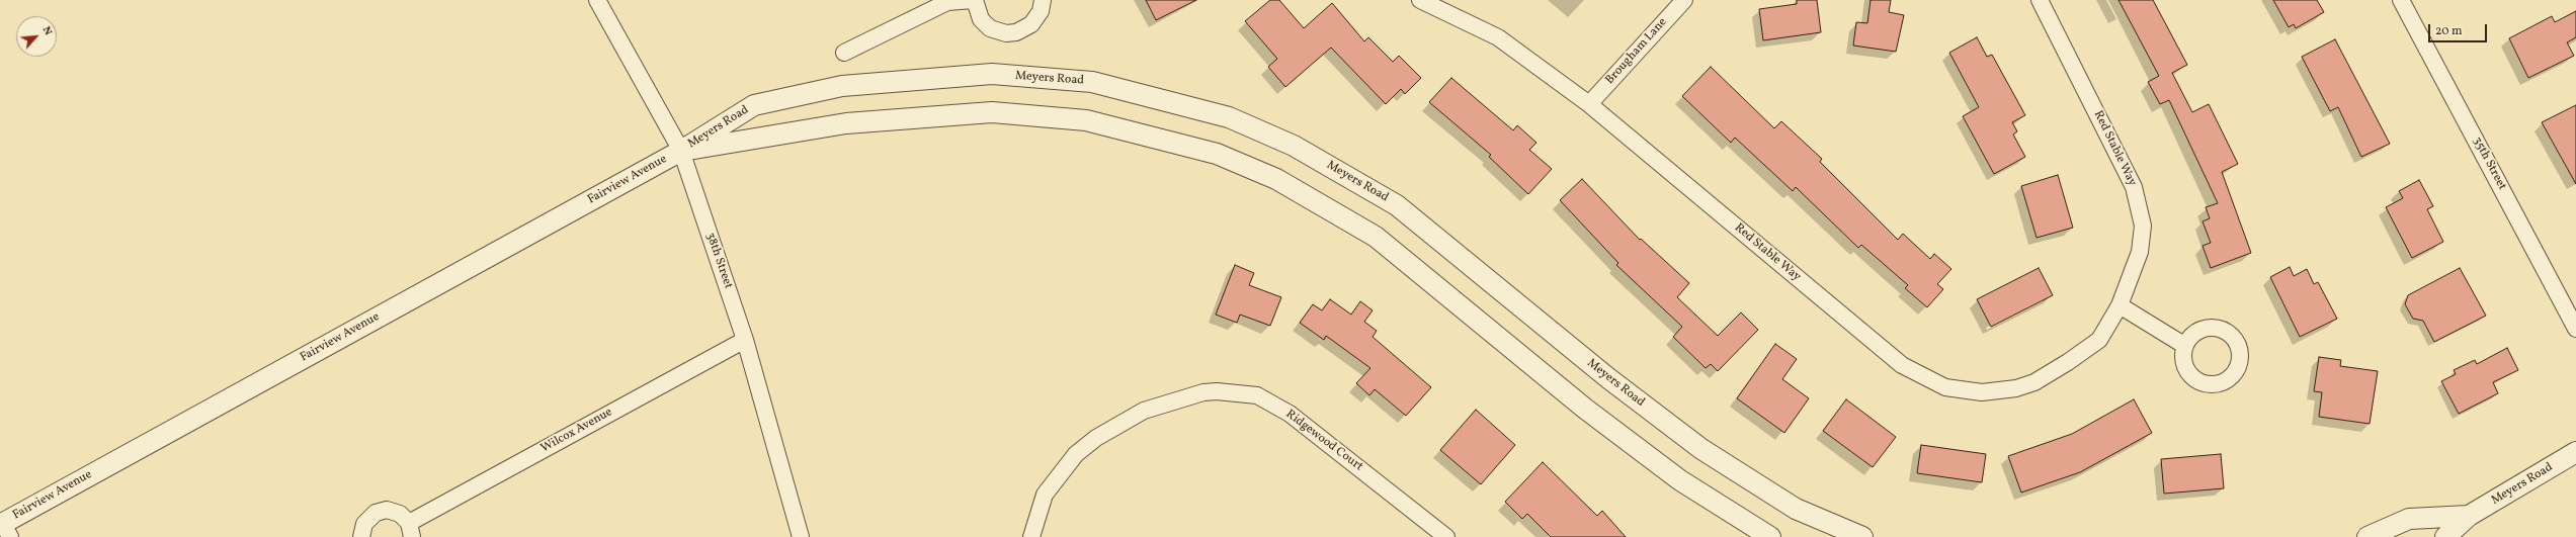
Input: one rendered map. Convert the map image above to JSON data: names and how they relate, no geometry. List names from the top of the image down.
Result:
{
  "streets": {
    "street": [
      "Brougham Lane",
      "Meyers Road",
      "Red Stable Way",
      "35th Street",
      "Fairview Avenue",
      "38th Street",
      "Wilcox Avenue",
      "Ridgewood Court"
    ]
  },
  "crossings": [
    ["Brougham Lane", "Red Stable Way"],
    ["Meyers Road", "Fairview Avenue"],
    ["Meyers Road", "38th Street"],
    ["Fairview Avenue", "38th Street"],
    ["38th Street", "Wilcox Avenue"]
  ],
  "scale_bar": "20 m",
  "north": "top right"
}
